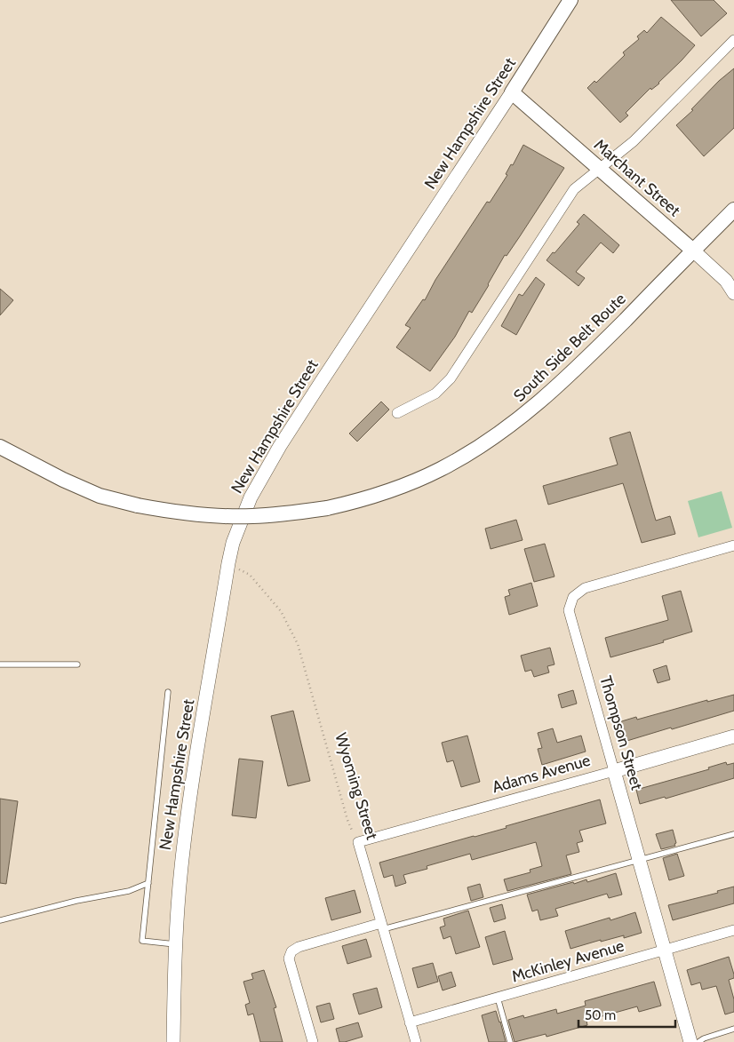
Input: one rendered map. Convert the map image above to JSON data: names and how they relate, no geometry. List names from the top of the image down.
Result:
{
  "streets": {
    "main road": ["New Hampshire Street", "Marchant Street", "South Side Belt Route"],
    "street": [
      "Thompson Street",
      "Adams Avenue",
      "Wyoming Street",
      "McKinley Avenue"
    ]
  },
  "crossings": [
    ["New Hampshire Street", "Marchant Street"],
    ["New Hampshire Street", "Wyoming Street"],
    ["Marchant Street", "South Side Belt Route"],
    ["Thompson Street", "Adams Avenue"],
    ["Thompson Street", "McKinley Avenue"],
    ["Adams Avenue", "Wyoming Street"],
    ["Wyoming Street", "McKinley Avenue"]
  ],
  "scale_bar": "50 m"
}
